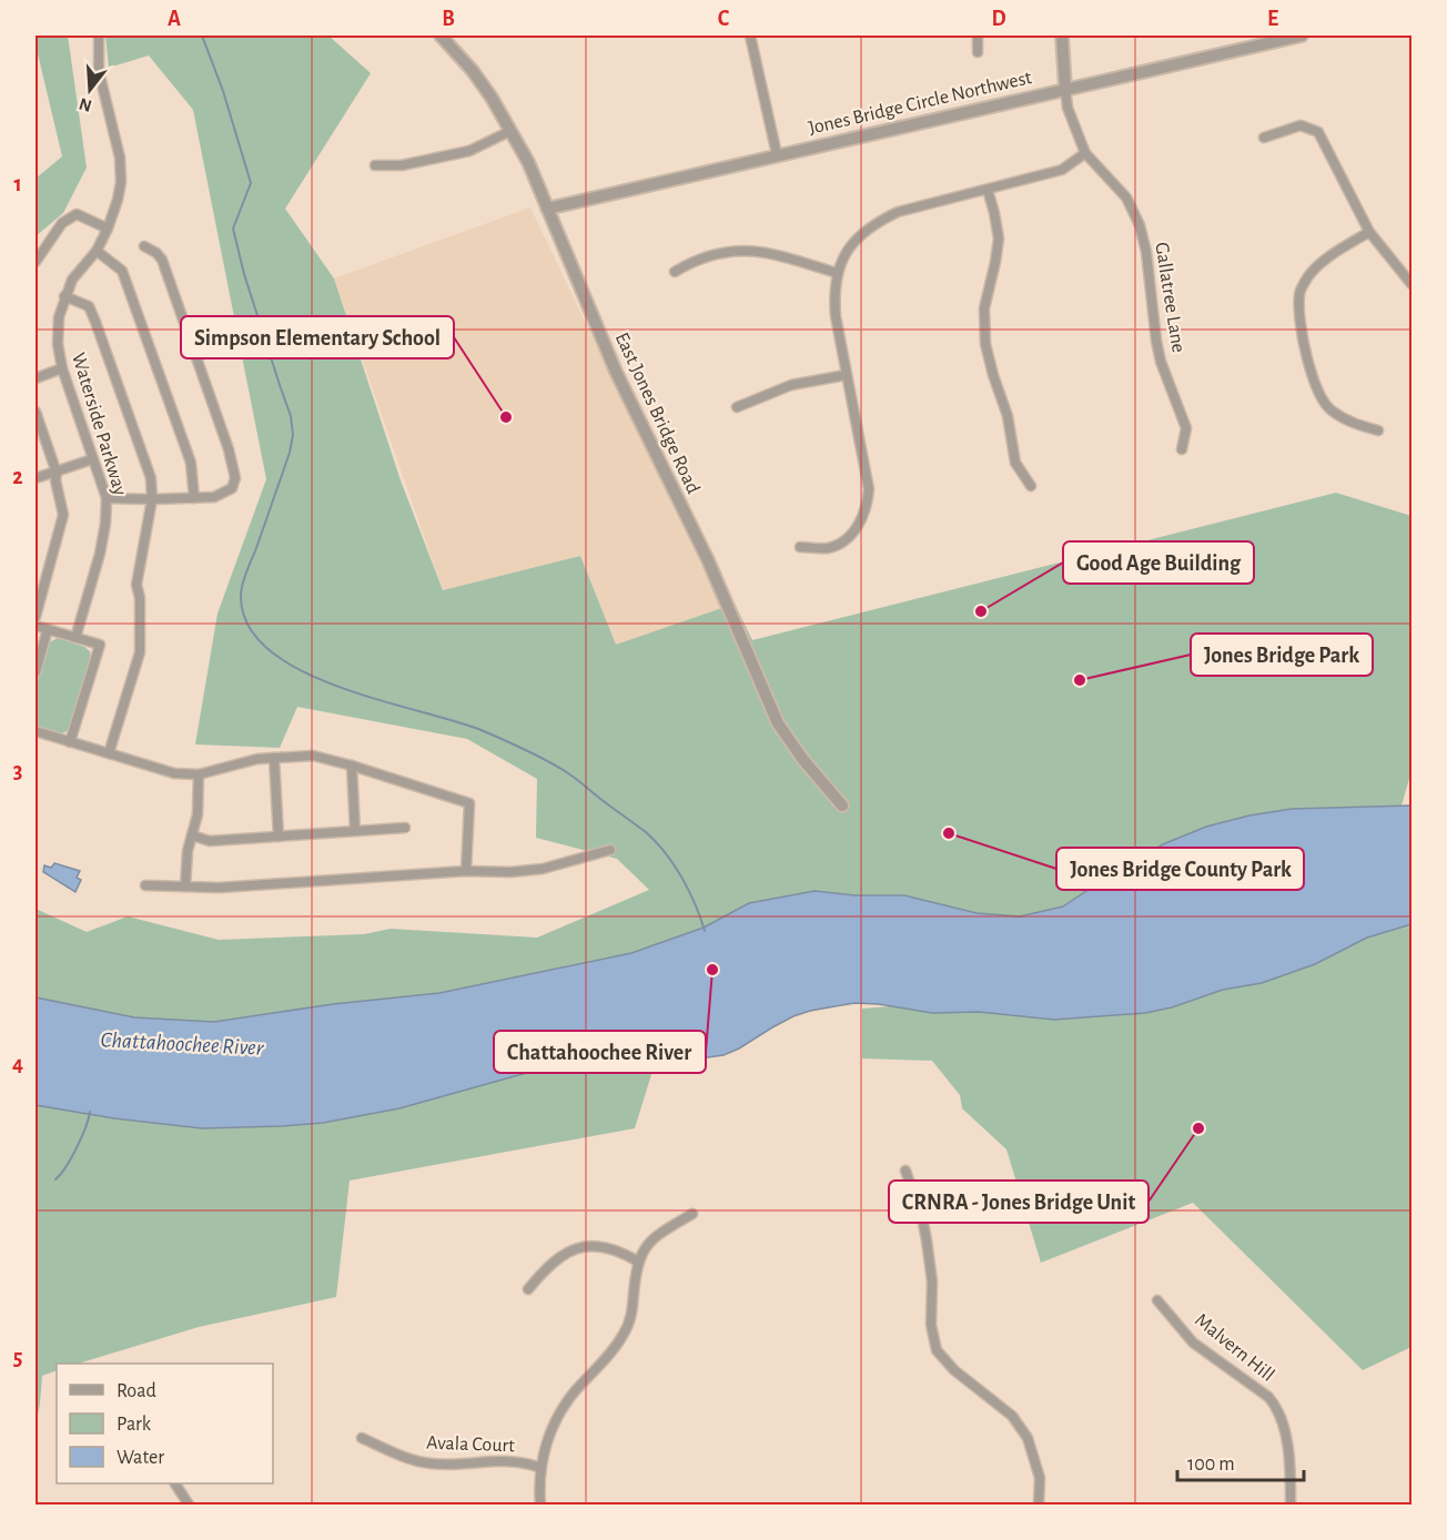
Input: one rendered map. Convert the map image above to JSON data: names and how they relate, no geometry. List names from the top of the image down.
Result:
{
  "streets": {
    "street": [
      "Jones Bridge Circle Northwest",
      "Gallatree Lane",
      "East Jones Bridge Road",
      "Waterside Parkway",
      "Malvern Hill",
      "Avala Court"
    ]
  },
  "crossings": [
    ["Jones Bridge Circle Northwest", "Gallatree Lane"],
    ["Jones Bridge Circle Northwest", "East Jones Bridge Road"]
  ],
  "water": ["Chattahoochee River"],
  "places": [
    "Simpson Elementary School",
    "Good Age Building",
    "Jones Bridge Park",
    "Jones Bridge County Park",
    "Chattahoochee River",
    "CRNRA - Jones Bridge Unit"
  ],
  "legend": ["Road", "Park", "Water"],
  "scale_bar": "100 m",
  "north": "bottom",
  "grid": {
    "columns": [
      "A",
      "B",
      "C",
      "D",
      "E"
    ],
    "rows": [
      "1",
      "2",
      "3",
      "4",
      "5"
    ]
  }
}
